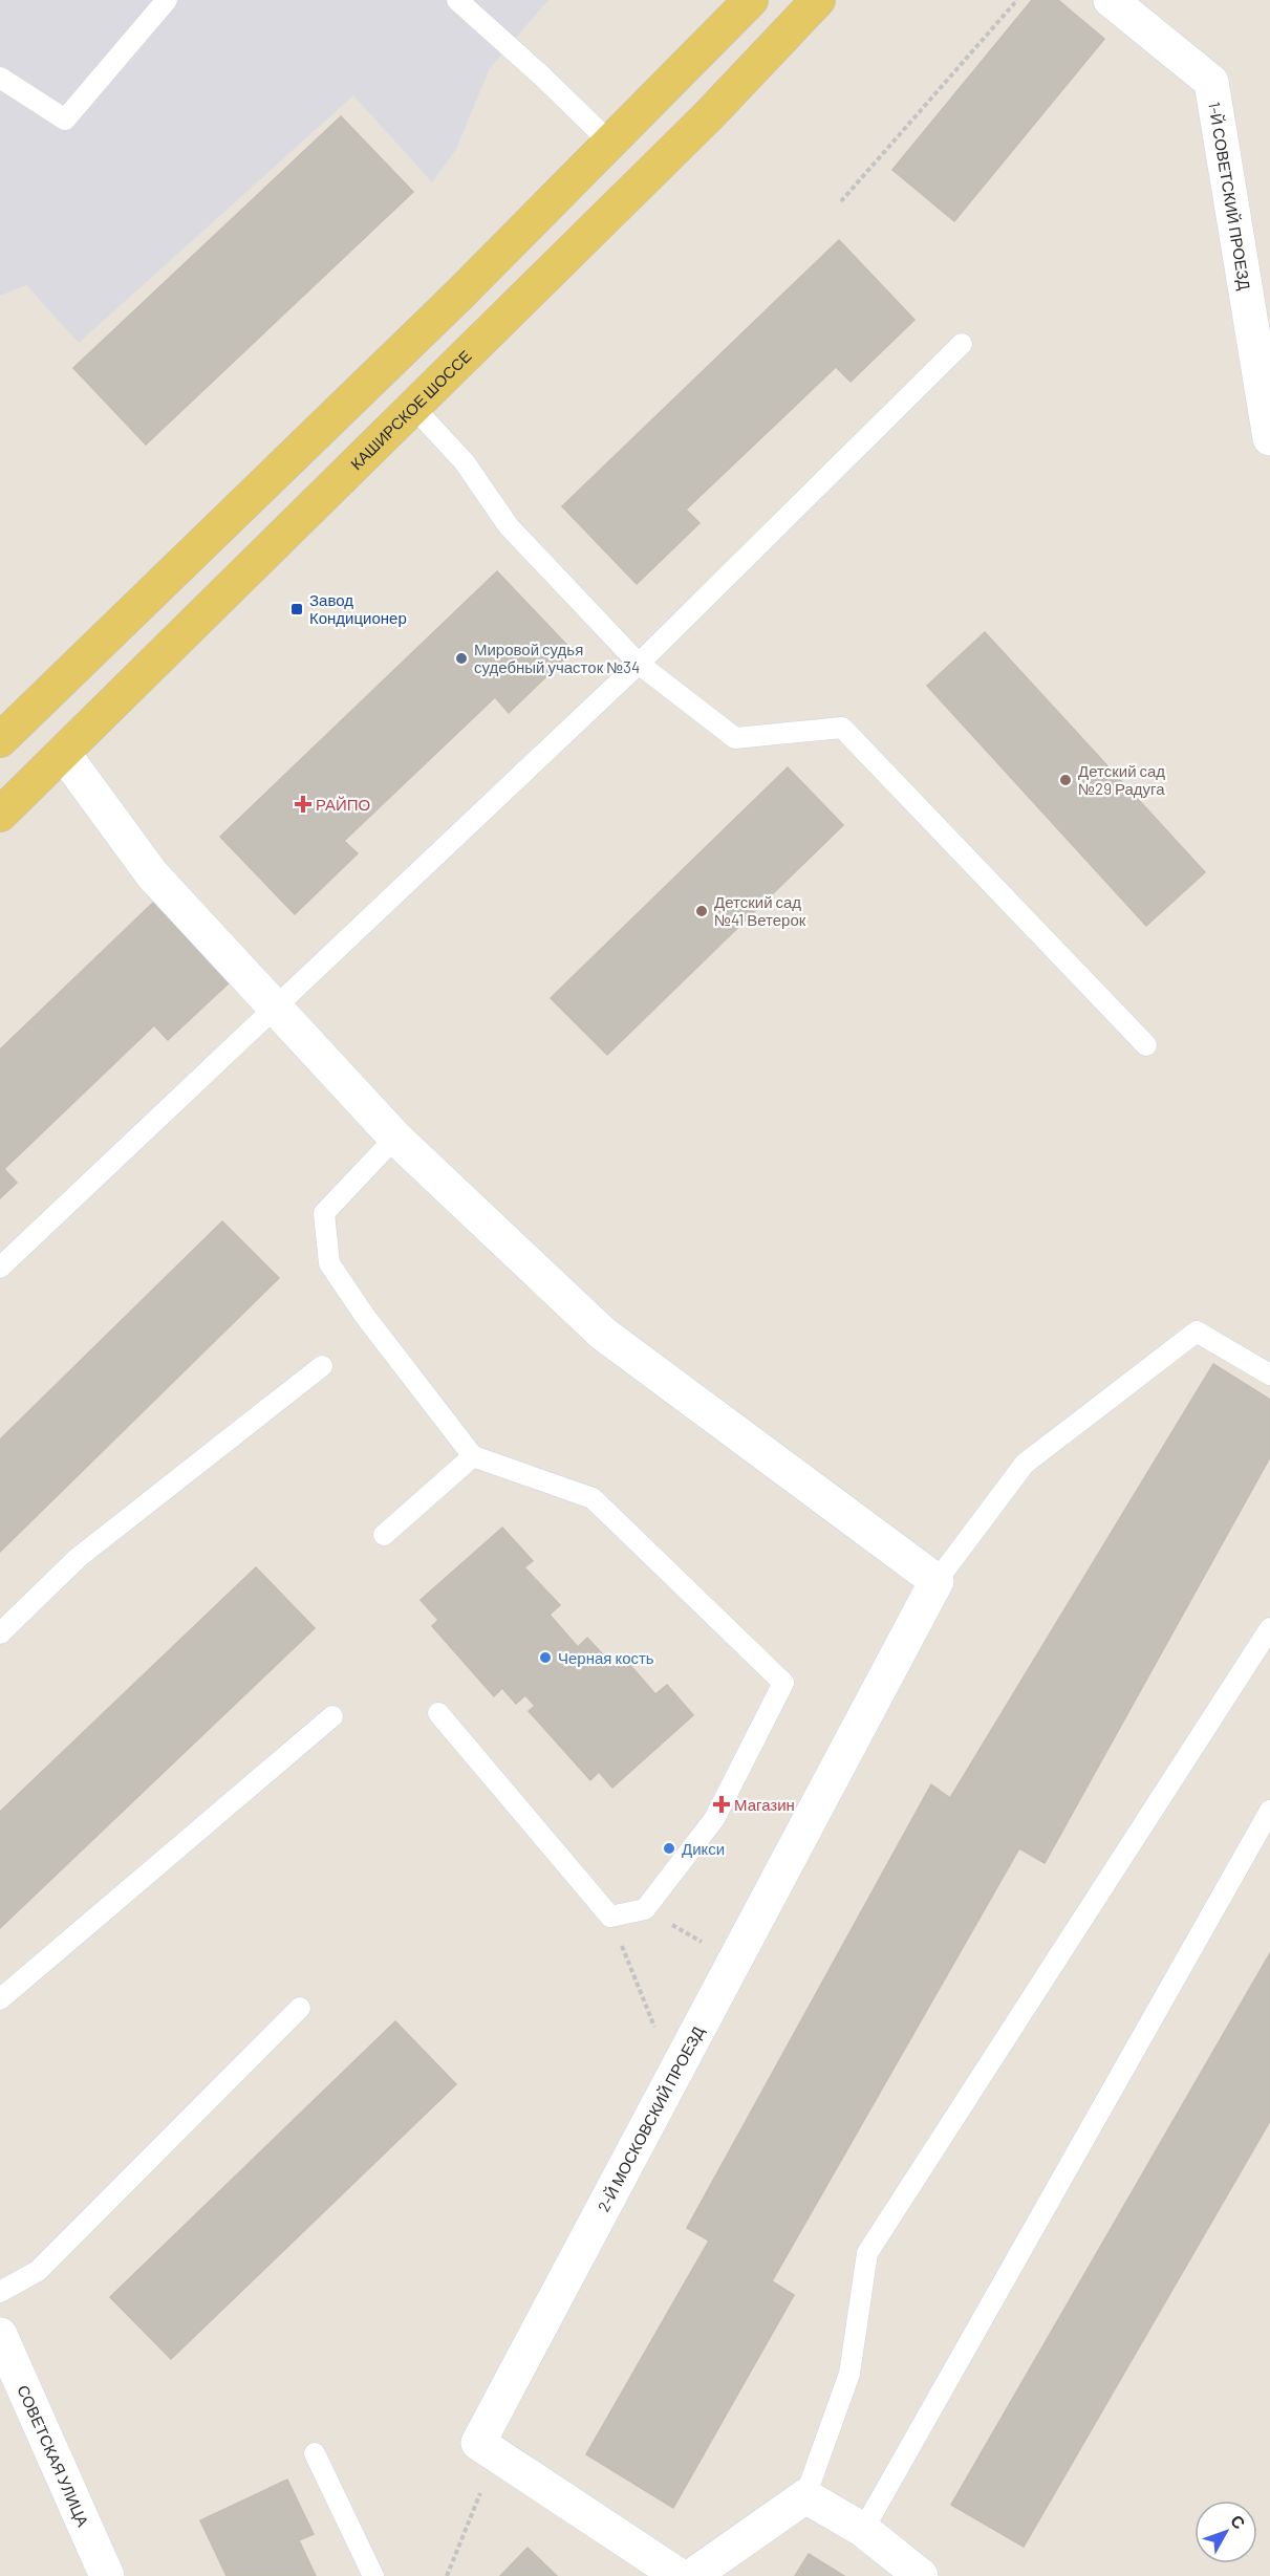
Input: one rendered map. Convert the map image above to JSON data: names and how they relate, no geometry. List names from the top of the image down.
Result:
{
  "streets": {
    "main road": ["КАШИРСКОЕ ШОССЕ"],
    "street": ["1-Й СОВЕТСКИЙ ПРОЕЗД", "2-Й МОСКОВСКИЙ ПРОЕЗД", "СОВЕТСКАЯ УЛИЦА"]
  },
  "places": {
    "transit": ["Завод Кондиционер"],
    "other": [
      "Мировой судья судебный участок №34",
      "Детский сад №29 Радуга",
      "Детский сад №41 Ветерок",
      "Черная кость",
      "Дикси"
    ],
    "health": ["РАЙПО", "Магазин"]
  },
  "north": "top right"
}
